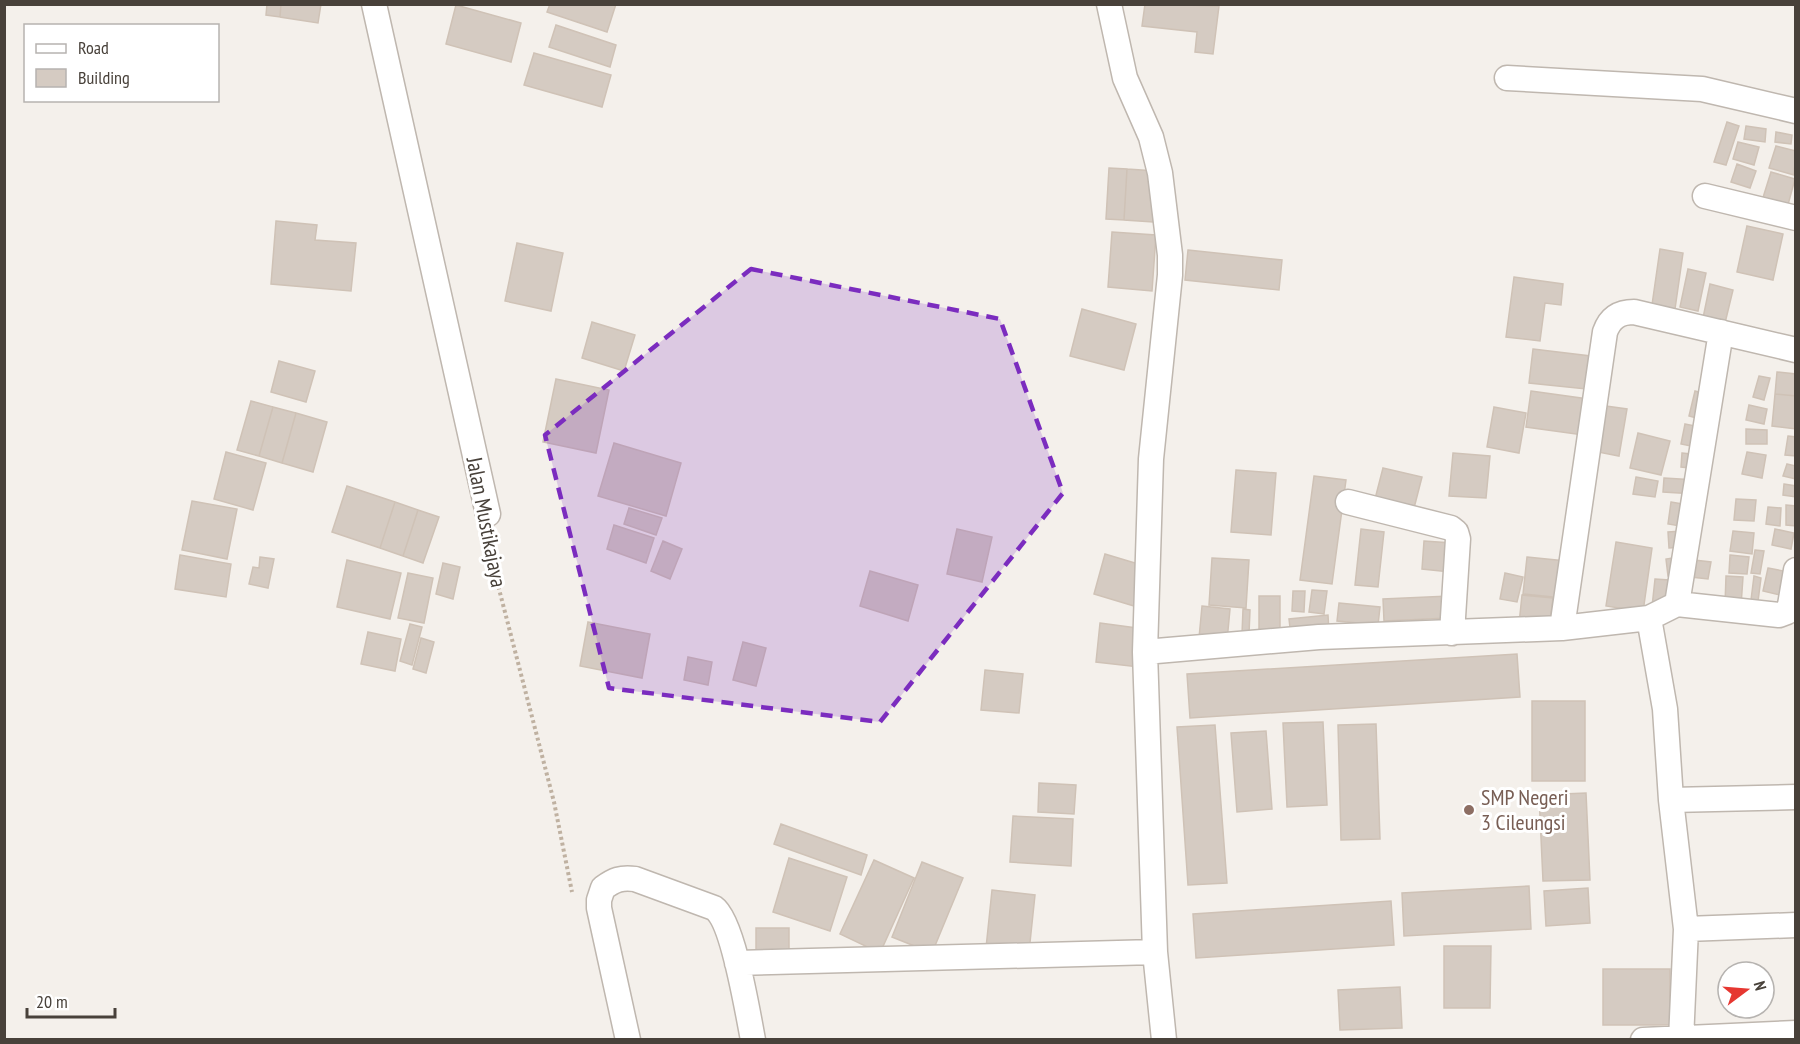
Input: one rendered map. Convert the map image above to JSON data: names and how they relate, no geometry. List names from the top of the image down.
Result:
{
  "streets": {
    "street": ["Jalan Mustikajaya"]
  },
  "places": ["SMP Negeri 3 Cileungsi"],
  "legend": ["Road", "Building"],
  "scale_bar": "20 m",
  "north": "right"
}
